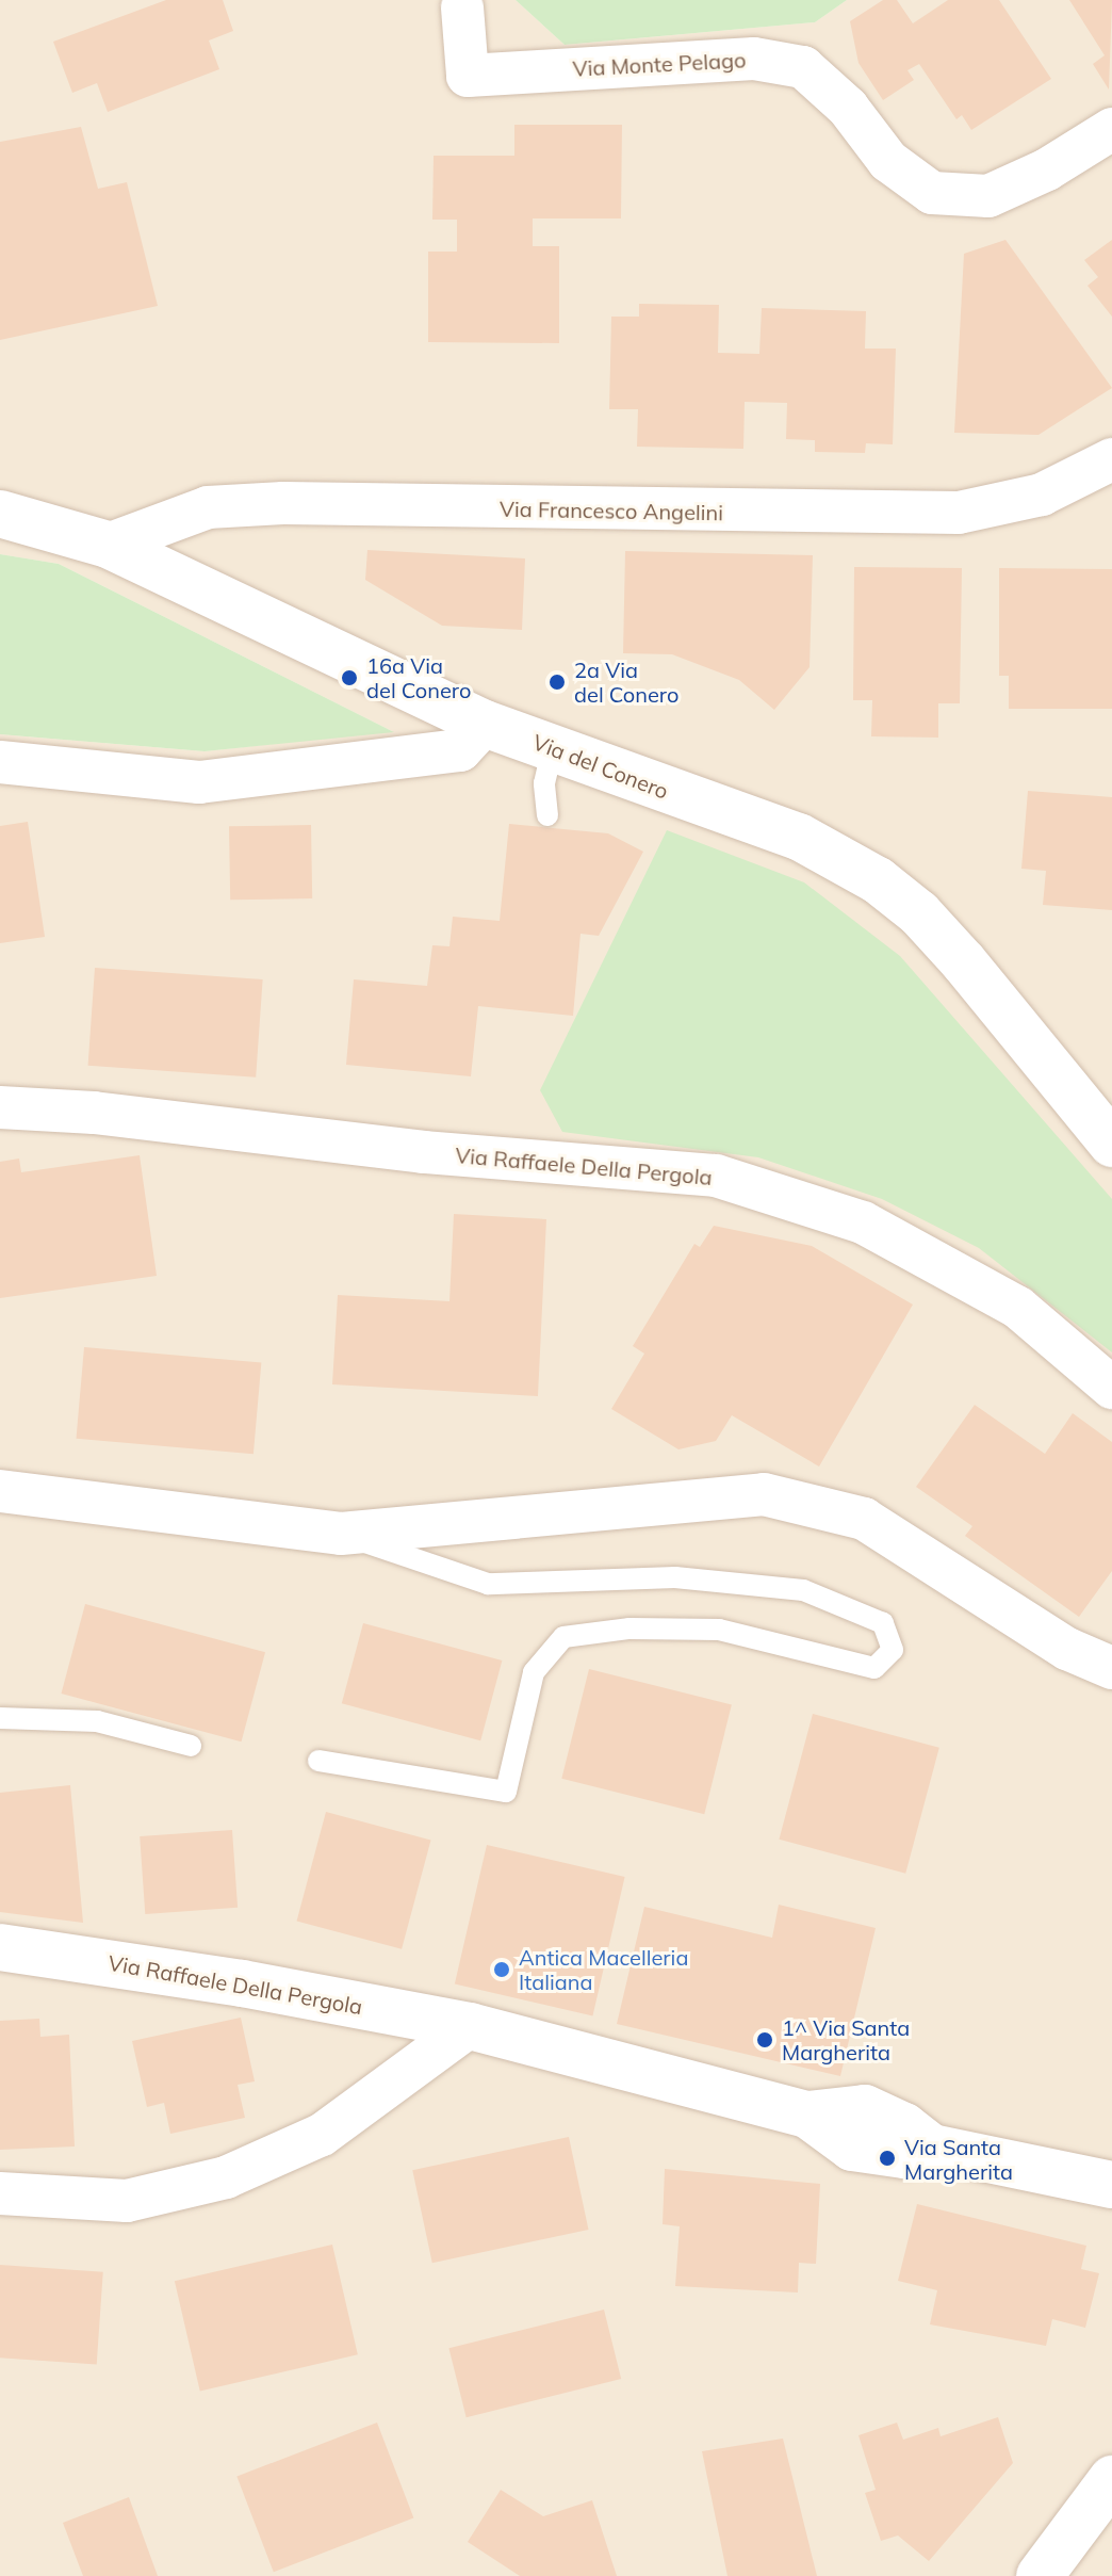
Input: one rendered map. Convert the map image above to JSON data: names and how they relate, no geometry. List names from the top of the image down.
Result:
{
  "streets": {
    "main road": ["Via del Conero", "Via Raffaele Della Pergola"],
    "street": ["Via Monte Pelago", "Via Francesco Angelini"]
  },
  "crossings": [
    ["Via Francesco Angelini", "Via del Conero"]
  ],
  "places": [
    "16a Via del Conero",
    "2a Via del Conero",
    "Antica Macelleria Italiana",
    "1^ Via Santa Margherita",
    "Via Santa Margherita"
  ]
}
